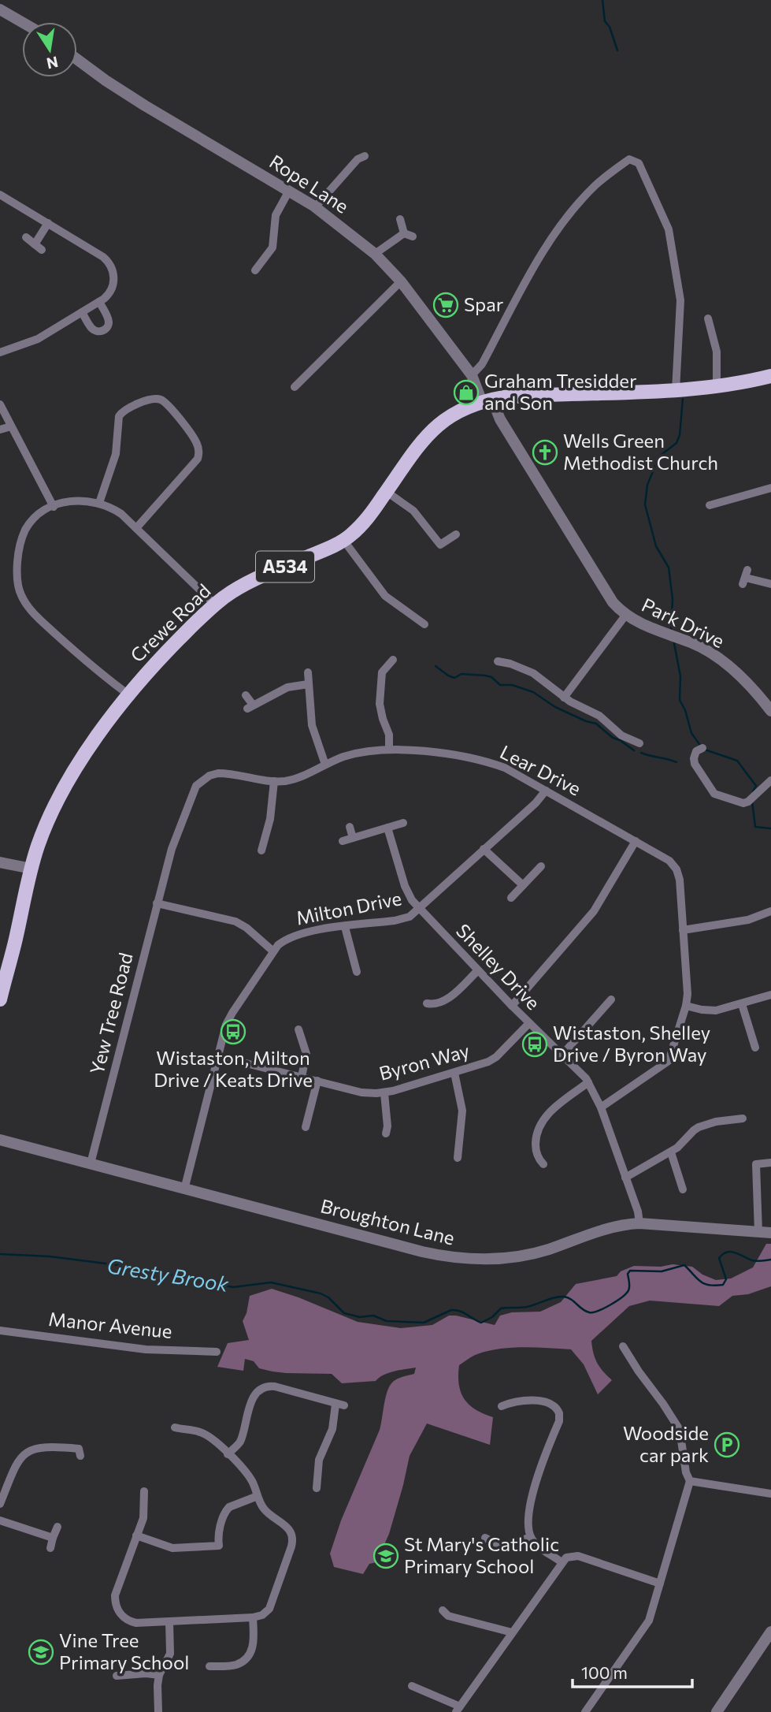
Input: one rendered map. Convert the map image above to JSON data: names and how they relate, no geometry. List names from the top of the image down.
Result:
{
  "streets": {
    "main road": ["A534", "Crewe Road"],
    "street": [
      "Rope Lane",
      "Park Drive",
      "Lear Drive",
      "Milton Drive",
      "Shelley Drive",
      "Yew Tree Road",
      "Byron Way",
      "Broughton Lane",
      "Manor Avenue"
    ]
  },
  "crossings": [
    ["Rope Lane", "Crewe Road"],
    ["Rope Lane", "Park Drive"],
    ["Lear Drive", "Milton Drive"],
    ["Lear Drive", "Shelley Drive"],
    ["Lear Drive", "Yew Tree Road"],
    ["Milton Drive", "Shelley Drive"],
    ["Milton Drive", "Byron Way"],
    ["Milton Drive", "Broughton Lane"],
    ["Shelley Drive", "Byron Way"],
    ["Shelley Drive", "Broughton Lane"],
    ["Yew Tree Road", "Broughton Lane"]
  ],
  "water": ["Gresty Brook"],
  "places": {
    "supermarket": ["Spar"],
    "shop": ["Graham Tresidder and Son"],
    "church": ["Wells Green Methodist Church"],
    "bus stop": ["Wistaston, Milton Drive / Keats Drive", "Wistaston, Shelley Drive / Byron Way"],
    "parking": ["Woodside car park"],
    "school or university": ["St Mary's Catholic Primary School", "Vine Tree Primary School"]
  },
  "scale_bar": "100 m",
  "north": "bottom"
}
